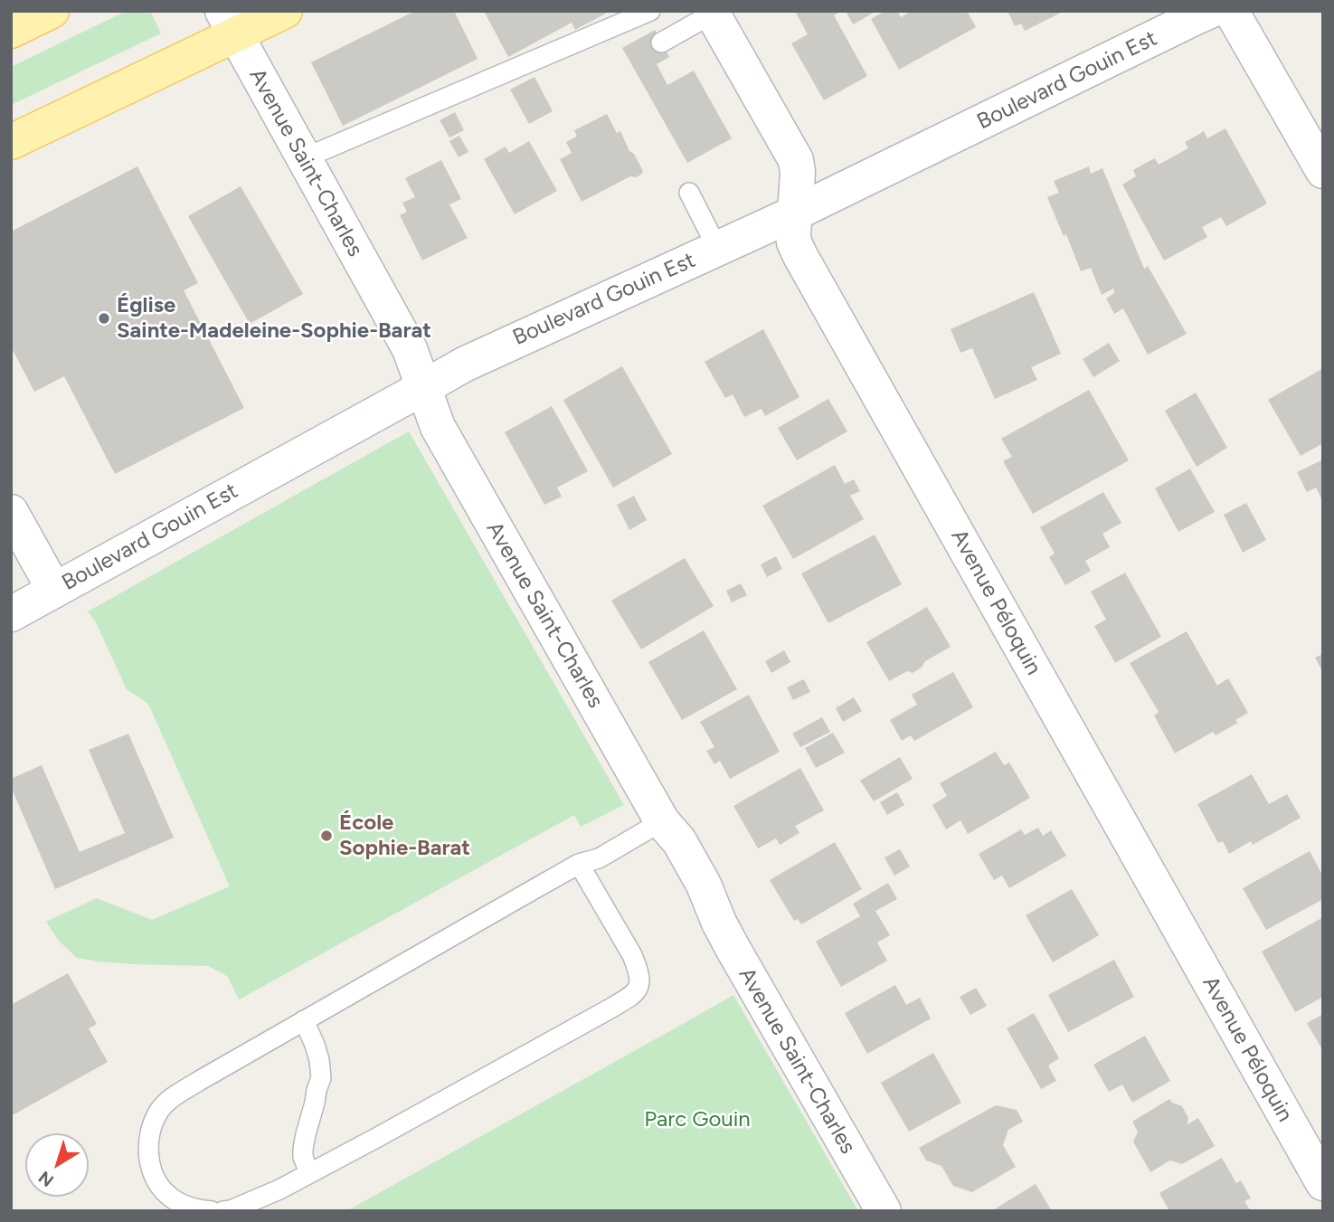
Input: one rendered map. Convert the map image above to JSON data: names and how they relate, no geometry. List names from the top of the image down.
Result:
{
  "streets": {
    "street": ["Boulevard Gouin Est", "Avenue Saint-Charles", "Avenue Péloquin"]
  },
  "crossings": [
    ["Boulevard Gouin Est", "Avenue Saint-Charles"],
    ["Boulevard Gouin Est", "Avenue Péloquin"]
  ],
  "parks": ["Parc Gouin"],
  "places": ["Église Sainte-Madeleine-Sophie-Barat", "École Sophie-Barat"],
  "north": "bottom left"
}
